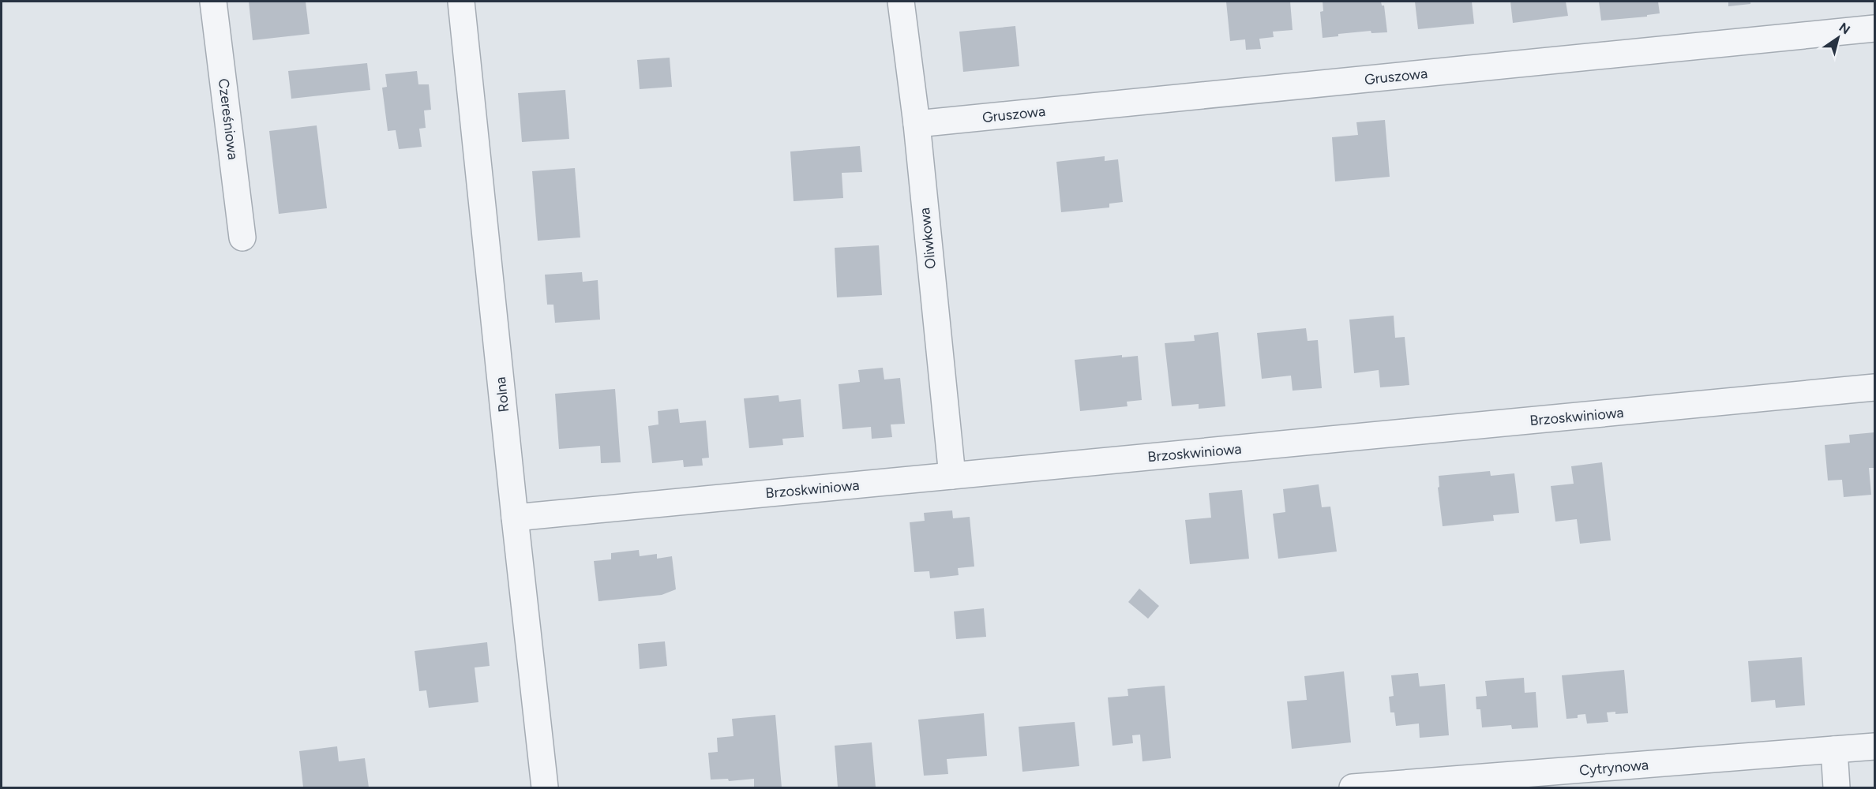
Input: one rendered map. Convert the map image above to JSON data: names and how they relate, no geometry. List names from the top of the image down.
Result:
{
  "streets": {
    "street": [
      "Gruszowa",
      "Czereśniowa",
      "Oliwkowa",
      "Rolna",
      "Brzoskwiniowa",
      "Cytrynowa"
    ]
  },
  "crossings": [
    ["Gruszowa", "Oliwkowa"],
    ["Oliwkowa", "Brzoskwiniowa"],
    ["Rolna", "Brzoskwiniowa"]
  ],
  "north": "top right"
}
